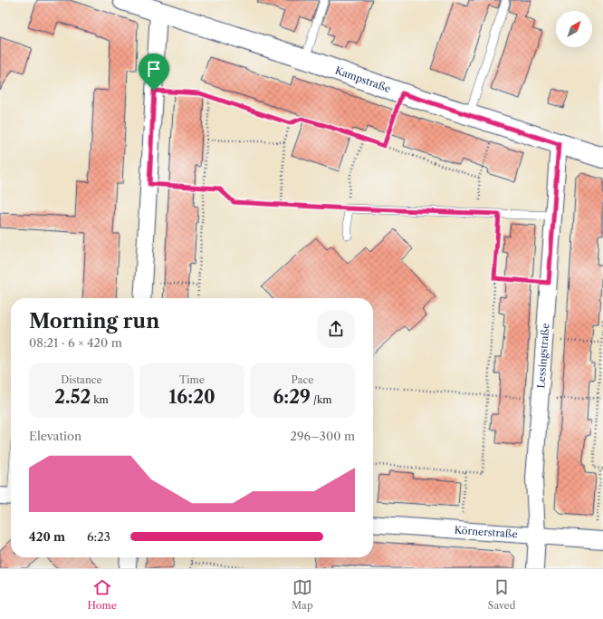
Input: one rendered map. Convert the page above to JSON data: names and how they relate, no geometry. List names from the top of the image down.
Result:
{
  "streets": {
    "street": ["Kampstraße", "Lessingstraße", "Körnerstraße"]
  },
  "crossings": [
    ["Kampstraße", "Lessingstraße"],
    ["Lessingstraße", "Körnerstraße"]
  ],
  "north": "top right",
  "page": {
    "heading": ["Morning run", "08:21 · 6 × 420 m"],
    "stats": [
      ["Distance", "2.52 km"],
      ["Time", "16:20"],
      ["Pace", "6:29 /km"]
    ],
    "chart": ["Elevation", "296–300 m"],
    "list": [
      {
        "name": "420 m",
        "note": "6:23"
      }
    ],
    "tabs": ["Home", "Map", "Saved"]
  }
}
